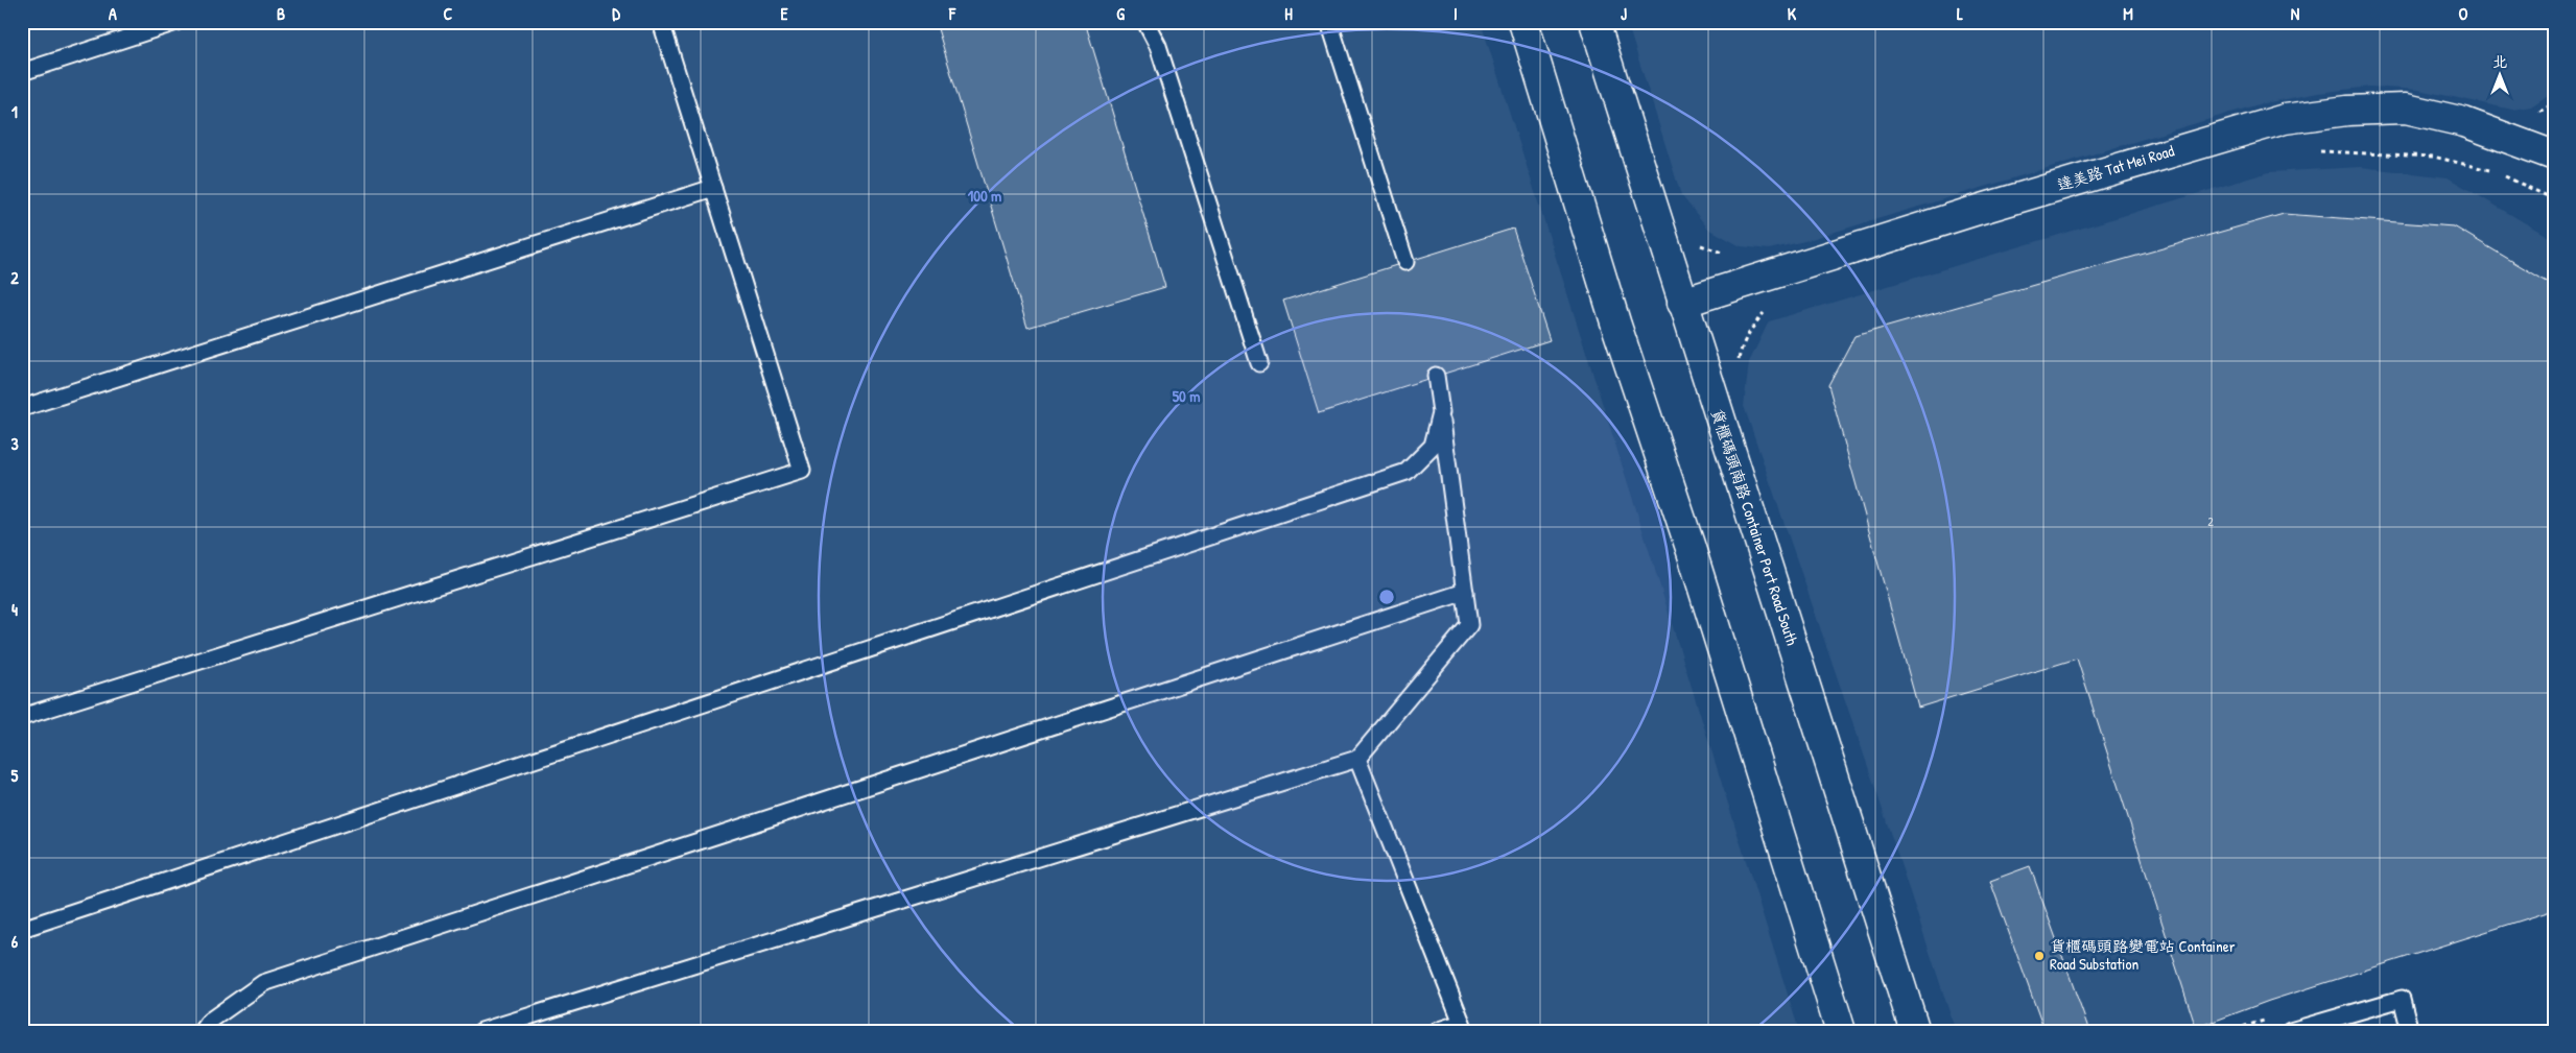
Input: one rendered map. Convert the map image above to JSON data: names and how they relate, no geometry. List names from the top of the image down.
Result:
{
  "streets": {
    "street": ["達美路 Tat Mei Road", "貨櫃碼頭南路 Container Port Road South"]
  },
  "crossings": [
    ["達美路 Tat Mei Road", "貨櫃碼頭南路 Container Port Road South"]
  ],
  "places": ["貨櫃碼頭路變電站 Container Road Substation"],
  "house_numbers": ["2"],
  "north": "top",
  "grid": {
    "columns": [
      "A",
      "B",
      "C",
      "D",
      "E",
      "F",
      "G",
      "H",
      "I",
      "J",
      "K",
      "L",
      "M",
      "N",
      "O"
    ],
    "rows": [
      "1",
      "2",
      "3",
      "4",
      "5",
      "6"
    ]
  },
  "rings": ["100 m", "50 m"]
}
